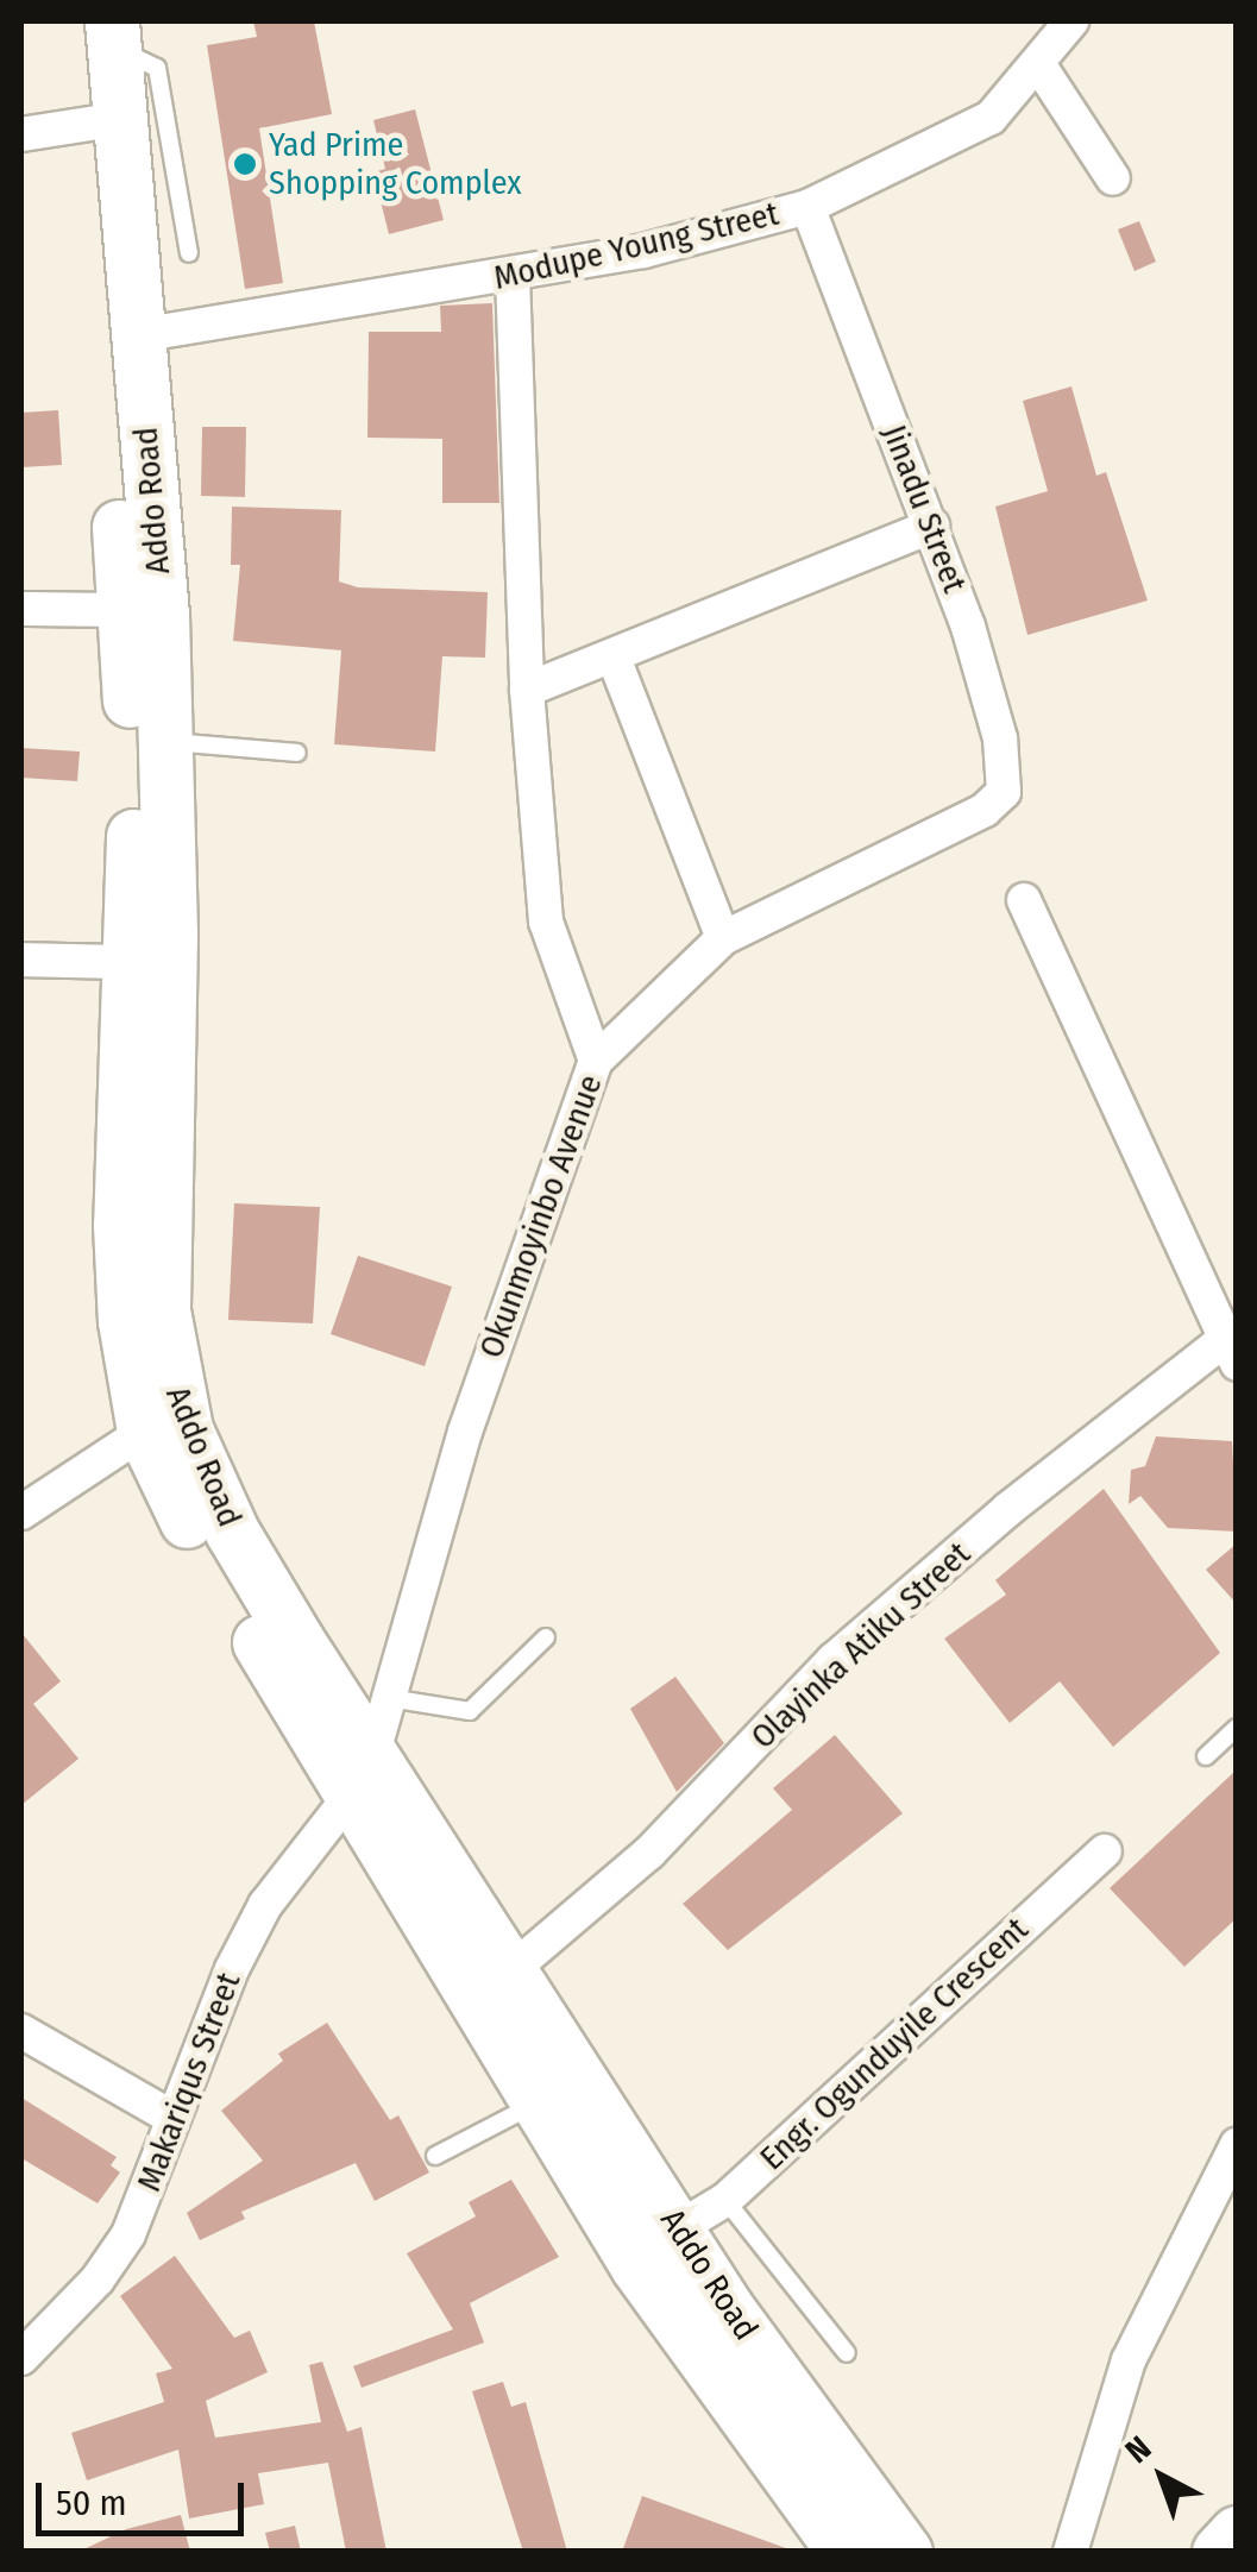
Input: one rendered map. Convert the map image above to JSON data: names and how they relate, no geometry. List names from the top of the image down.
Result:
{
  "streets": {
    "main road": ["Addo Road"],
    "street": [
      "Modupe Young Street",
      "Jinadu Street",
      "Okunmoyinbo Avenue",
      "Olayinka Atiku Street",
      "Engr. Ogunduyile Crescent",
      "Makariqus Street"
    ]
  },
  "crossings": [
    ["Modupe Young Street", "Addo Road"],
    ["Modupe Young Street", "Jinadu Street"],
    ["Addo Road", "Okunmoyinbo Avenue"],
    ["Addo Road", "Olayinka Atiku Street"],
    ["Addo Road", "Engr. Ogunduyile Crescent"],
    ["Addo Road", "Makariqus Street"],
    ["Jinadu Street", "Okunmoyinbo Avenue"],
    ["Okunmoyinbo Avenue", "Makariqus Street"]
  ],
  "places": ["Yad Prime Shopping Complex"],
  "scale_bar": "50 m",
  "north": "top left"
}
